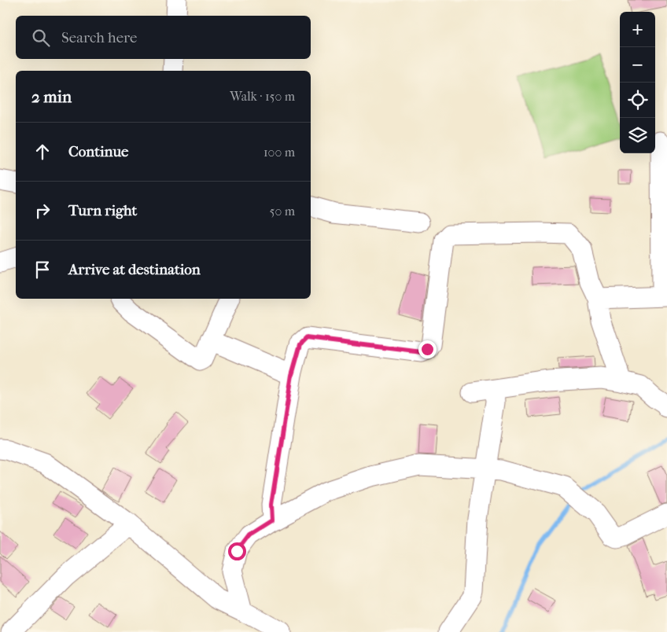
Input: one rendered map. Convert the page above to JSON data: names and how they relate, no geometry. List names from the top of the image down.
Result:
{
  "page": {
    "map_buttons": ["+", "−"],
    "search": "Search here",
    "heading": ["2 min", "Walk · 150 m"],
    "list": [
      ["Continue", "100 m"],
      ["Turn right", "50 m"],
      "Arrive at destination"
    ]
  }
}
